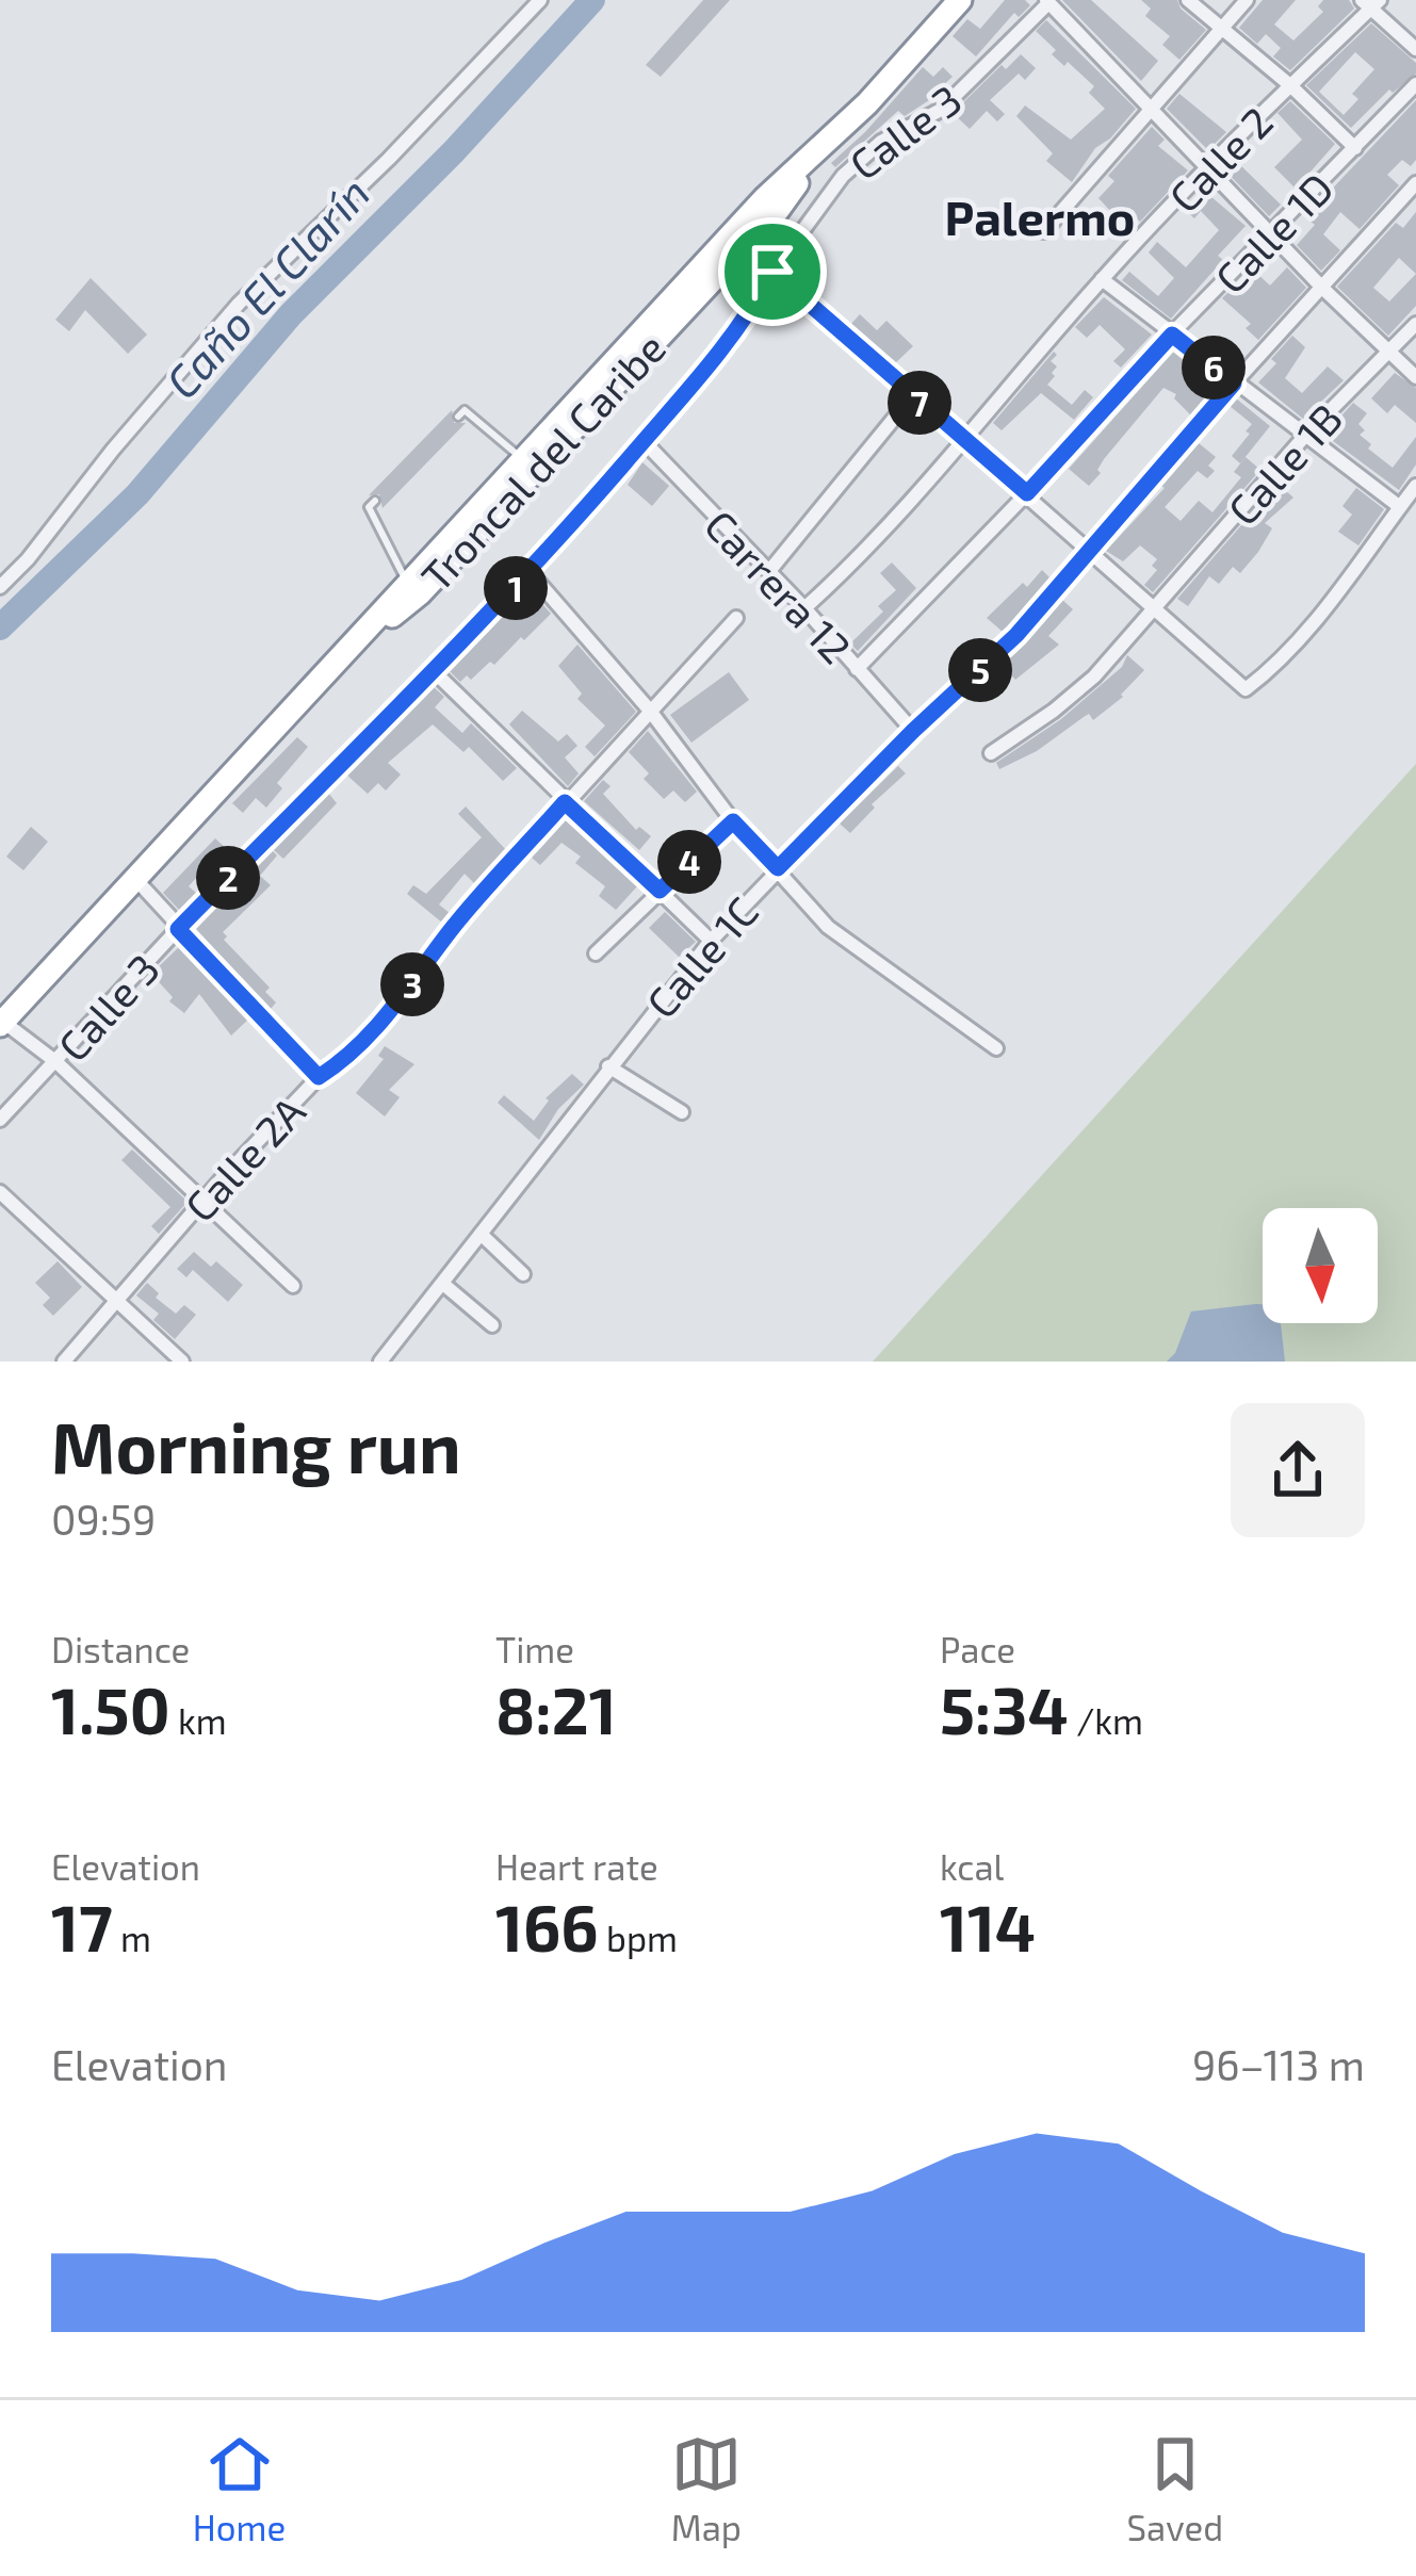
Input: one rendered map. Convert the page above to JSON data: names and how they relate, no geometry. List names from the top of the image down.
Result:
{
  "streets": {
    "highway": ["Troncal del Caribe"],
    "street": [
      "Calle 3",
      "Calle 2",
      "Calle 1D",
      "Calle 1B",
      "Carrera 12",
      "Calle 1C",
      "Calle 2A"
    ]
  },
  "crossings": [
    ["Calle 3", "Carrera 12"],
    ["Calle 2", "Carrera 12"],
    ["Calle 1D", "Carrera 12"],
    ["Carrera 12", "Calle 1C"]
  ],
  "districts": ["Palermo"],
  "water": ["Caño El Clarín"],
  "north": "bottom",
  "page": {
    "pins": [
      "6",
      "7",
      "1",
      "5",
      "4",
      "2",
      "3"
    ],
    "heading": ["Morning run", "09:59"],
    "stats": [
      ["Distance", "1.50 km"],
      ["Time", "8:21"],
      ["Pace", "5:34 /km"],
      ["Elevation", "17 m"],
      ["Heart rate", "166 bpm"],
      ["kcal", "114"]
    ],
    "chart": ["Elevation", "96–113 m"],
    "tabs": ["Home", "Map", "Saved"]
  }
}
